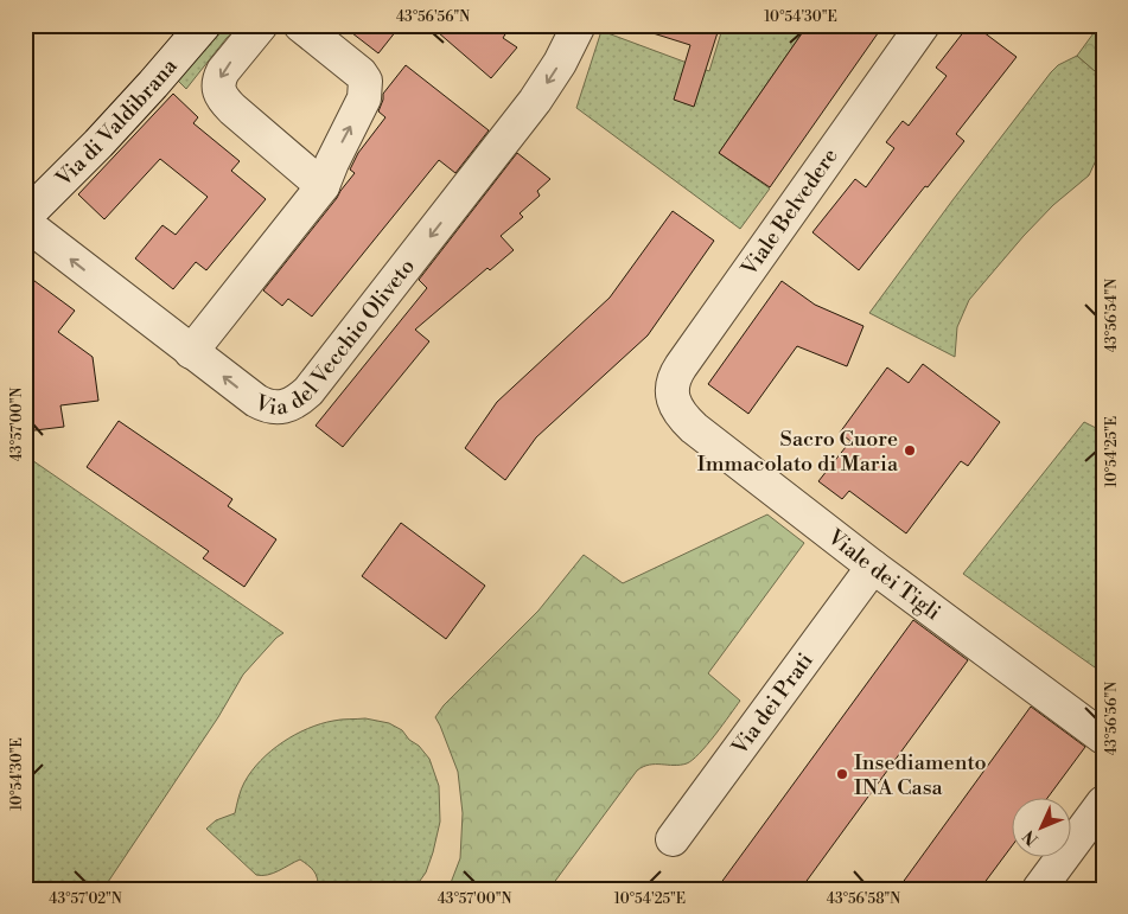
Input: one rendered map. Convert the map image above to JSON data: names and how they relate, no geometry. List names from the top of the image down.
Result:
{
  "streets": {
    "street": [
      "Via di Valdibrana",
      "Viale Belvedere",
      "Via del Vecchio Oliveto",
      "Viale dei Tigli",
      "Via dei Prati"
    ]
  },
  "crossings": [
    ["Viale Belvedere", "Viale dei Tigli"],
    ["Viale dei Tigli", "Via dei Prati"]
  ],
  "places": ["Sacro Cuore Immacolato di Maria", "Insediamento INA Casa"],
  "north": "bottom left",
  "coordinates": [
    "43°56'56\"N",
    "10°54'30\"E",
    "43°56'54\"N",
    "43°57'00\"N",
    "10°54'25\"E",
    "43°57'02\"N",
    "43°56'58\"N"
  ]
}
